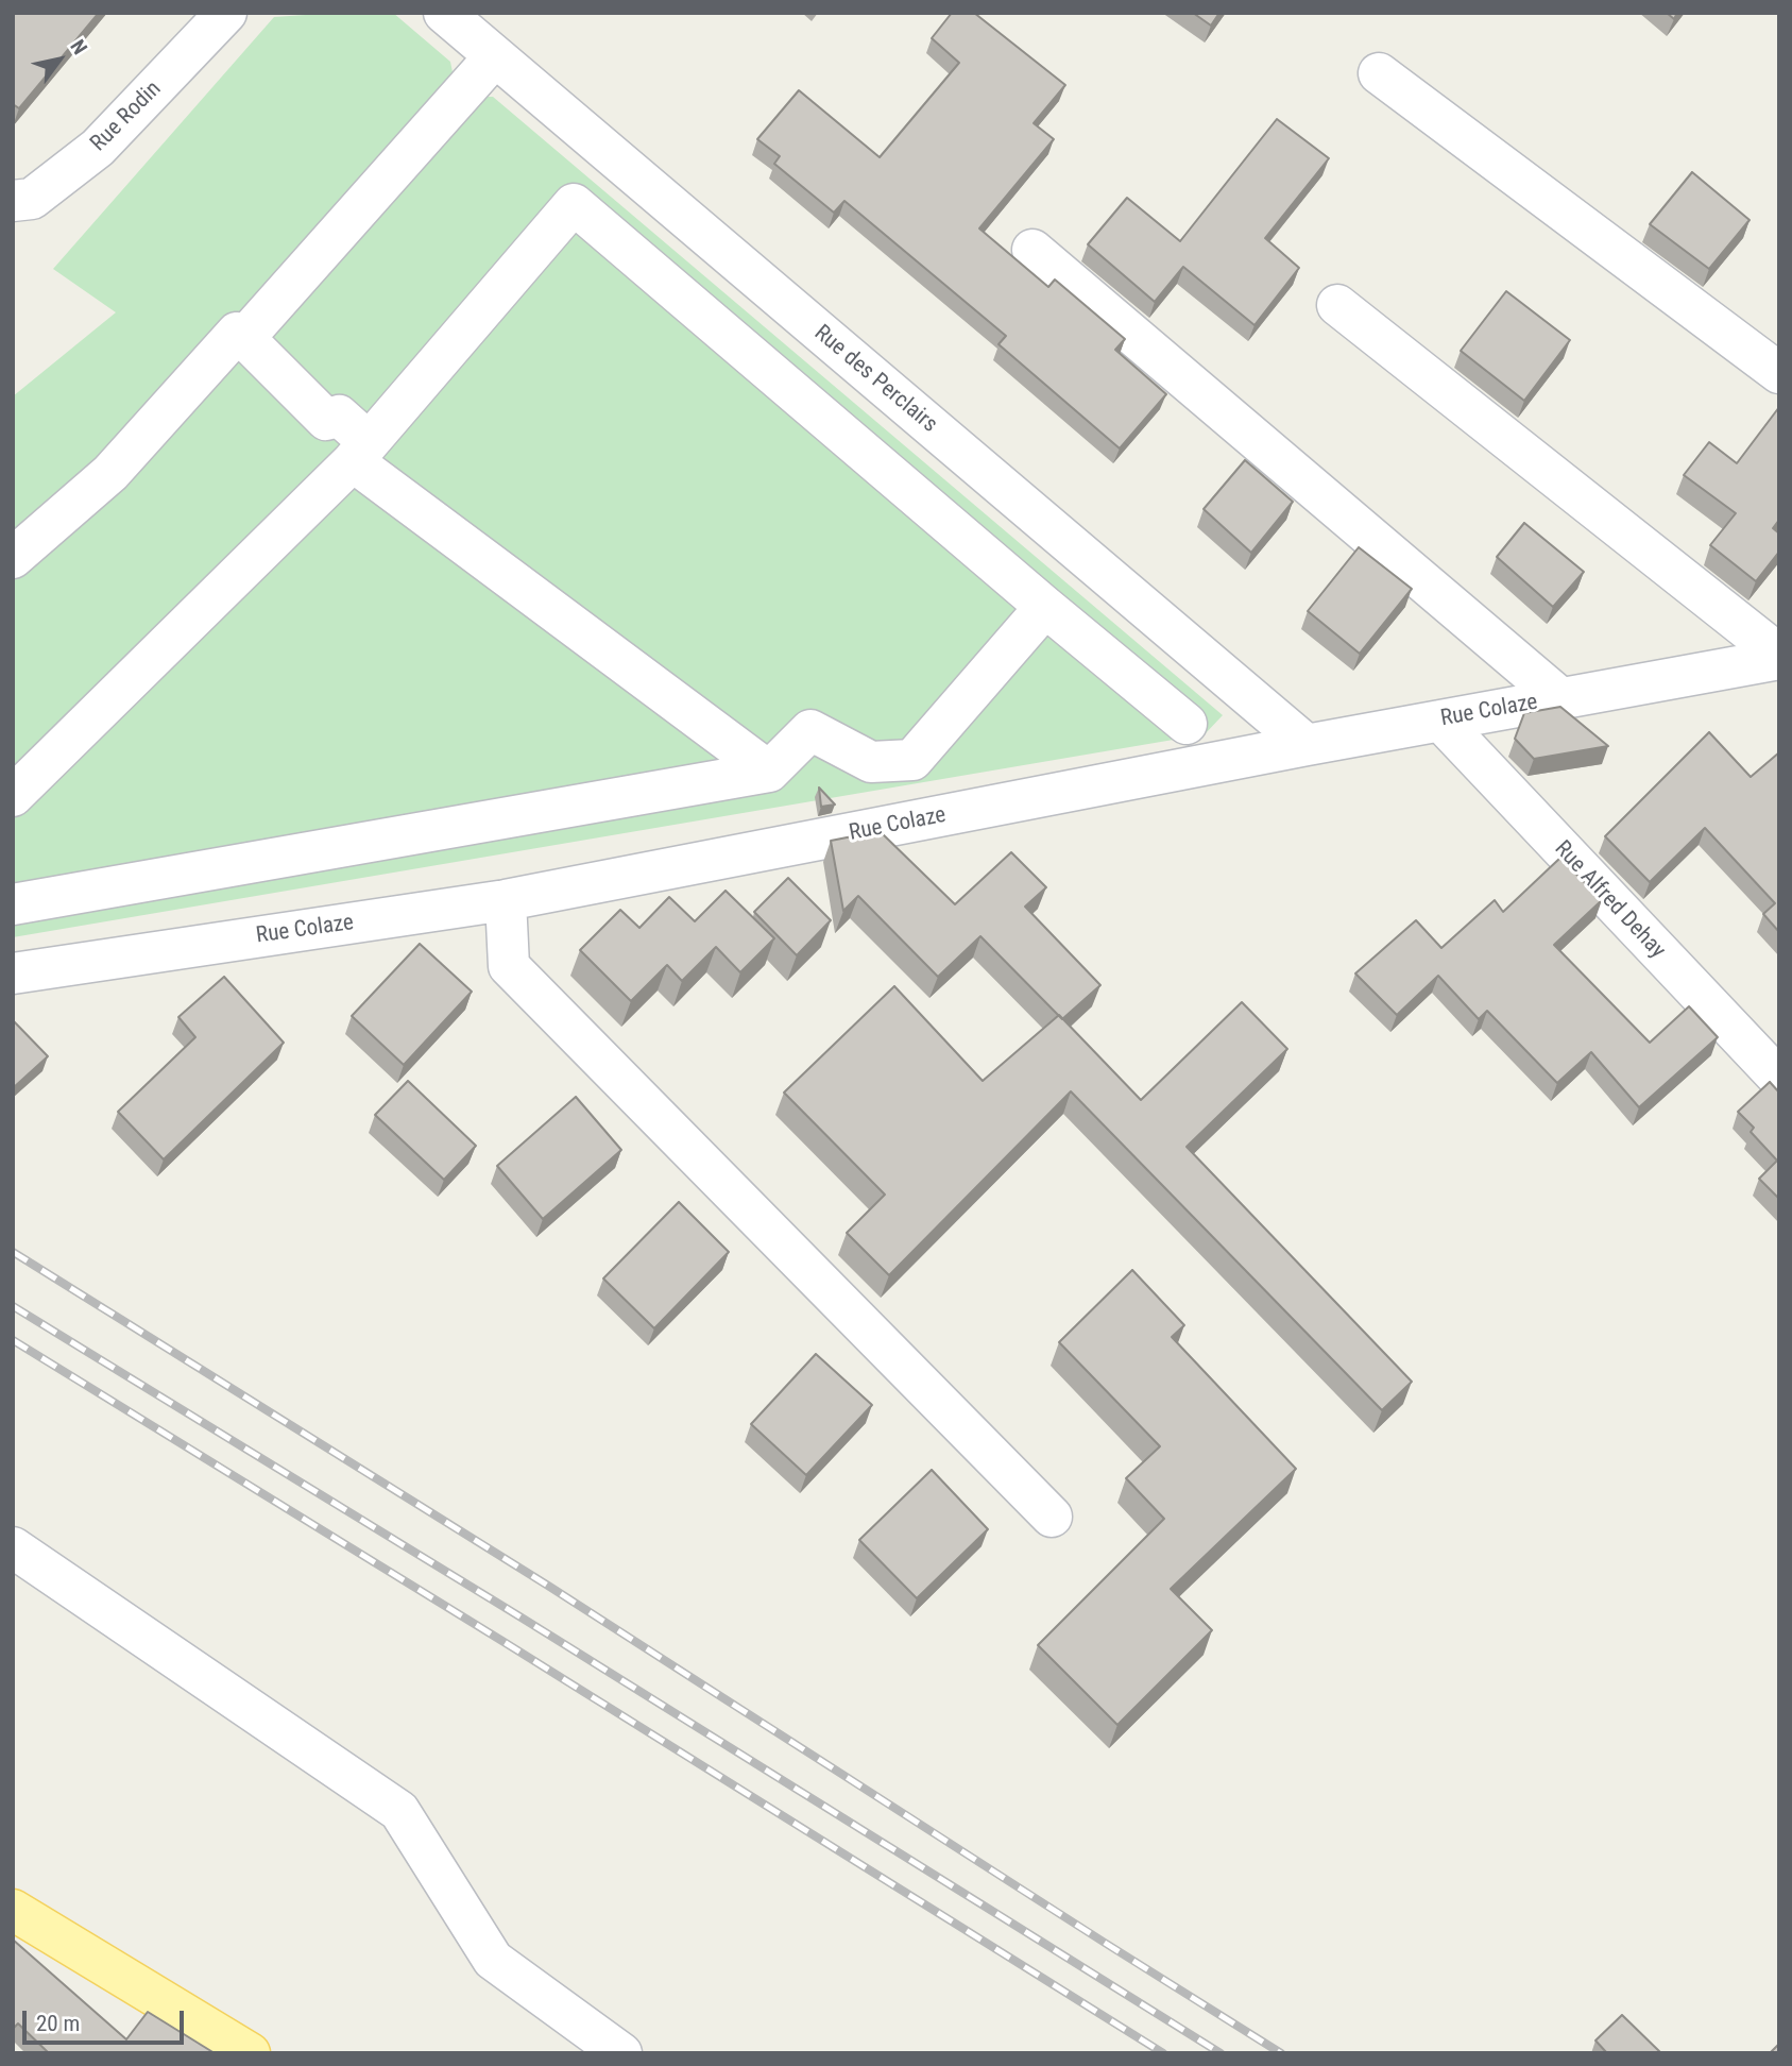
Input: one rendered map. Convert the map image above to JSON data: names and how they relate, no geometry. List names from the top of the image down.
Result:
{
  "streets": {
    "street": [
      "Rue Rodin",
      "Rue des Perclairs",
      "Rue Colaze",
      "Rue Alfred Dehay"
    ]
  },
  "crossings": [
    ["Rue des Perclairs", "Rue Colaze"],
    ["Rue Colaze", "Rue Alfred Dehay"]
  ],
  "scale_bar": "20 m",
  "north": "top right"
}
